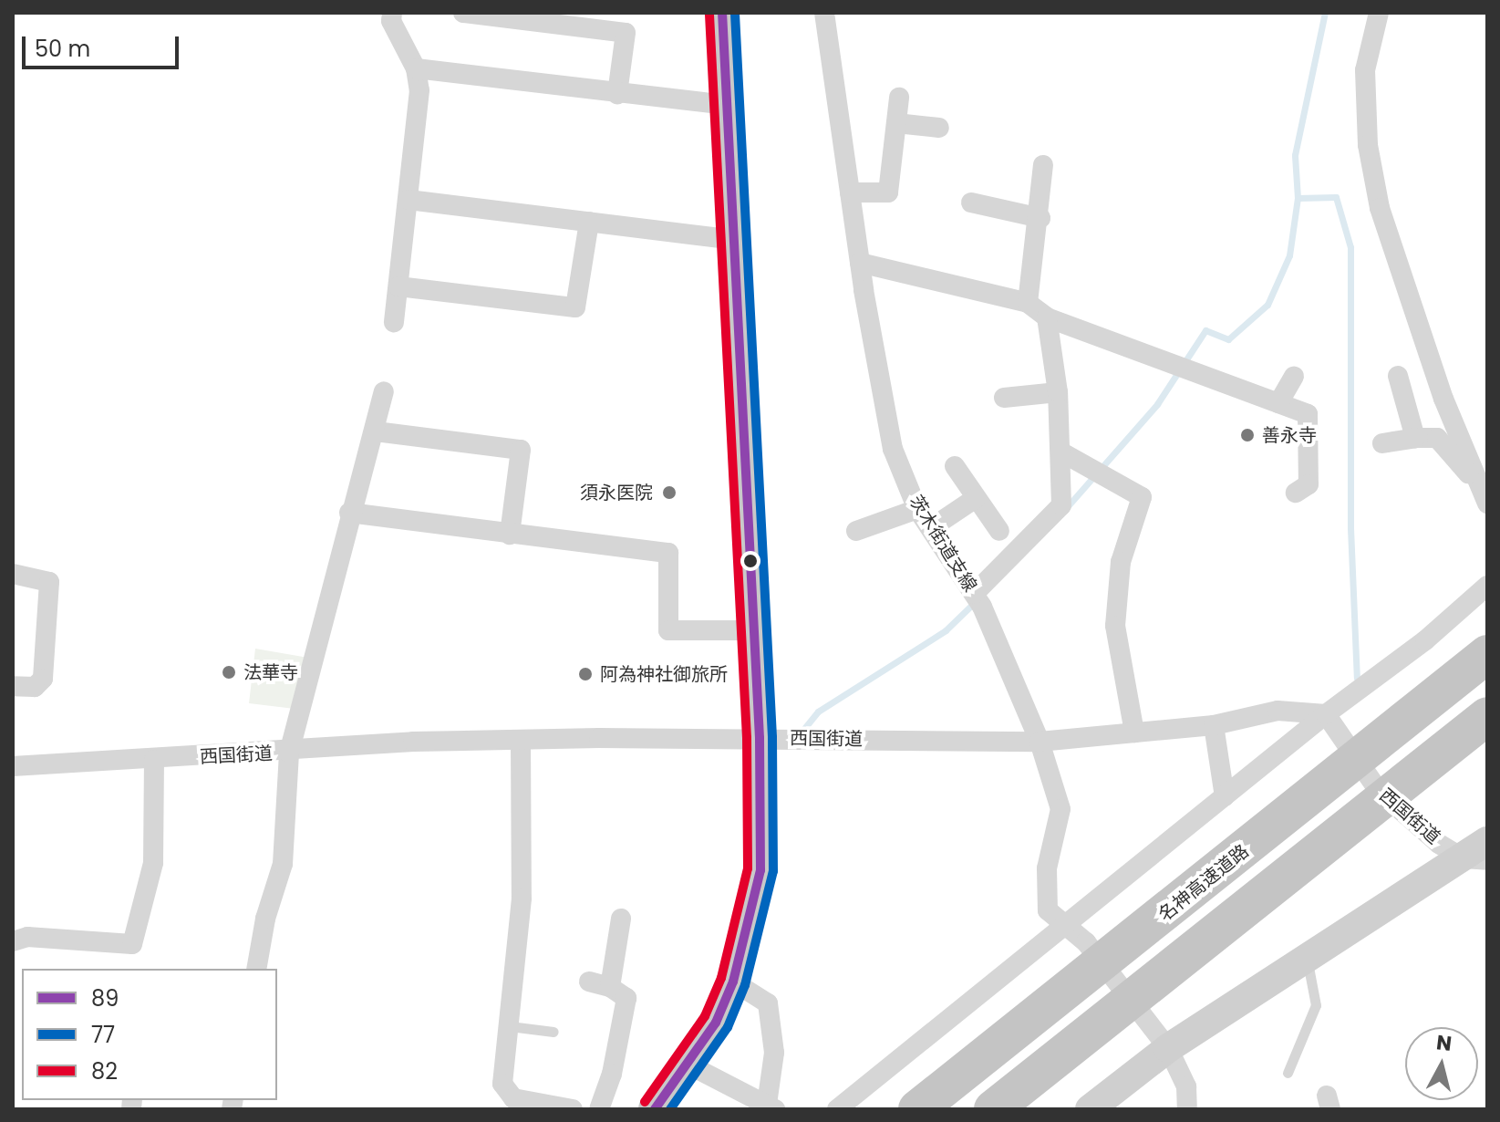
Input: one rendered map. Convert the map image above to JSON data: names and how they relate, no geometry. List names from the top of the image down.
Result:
{
  "streets": {
    "highway": ["名神高速道路"],
    "street": ["茨木街道支線", "西国街道"]
  },
  "crossings": [
    ["茨木街道支線", "西国街道"]
  ],
  "places": [
    "善永寺",
    "須永医院",
    "法華寺",
    "阿為神社御旅所"
  ],
  "lines": ["transit line 89", "transit line 77", "transit line 82"],
  "legend": ["89", "77", "82"],
  "scale_bar": "50 m",
  "north": "top"
}
